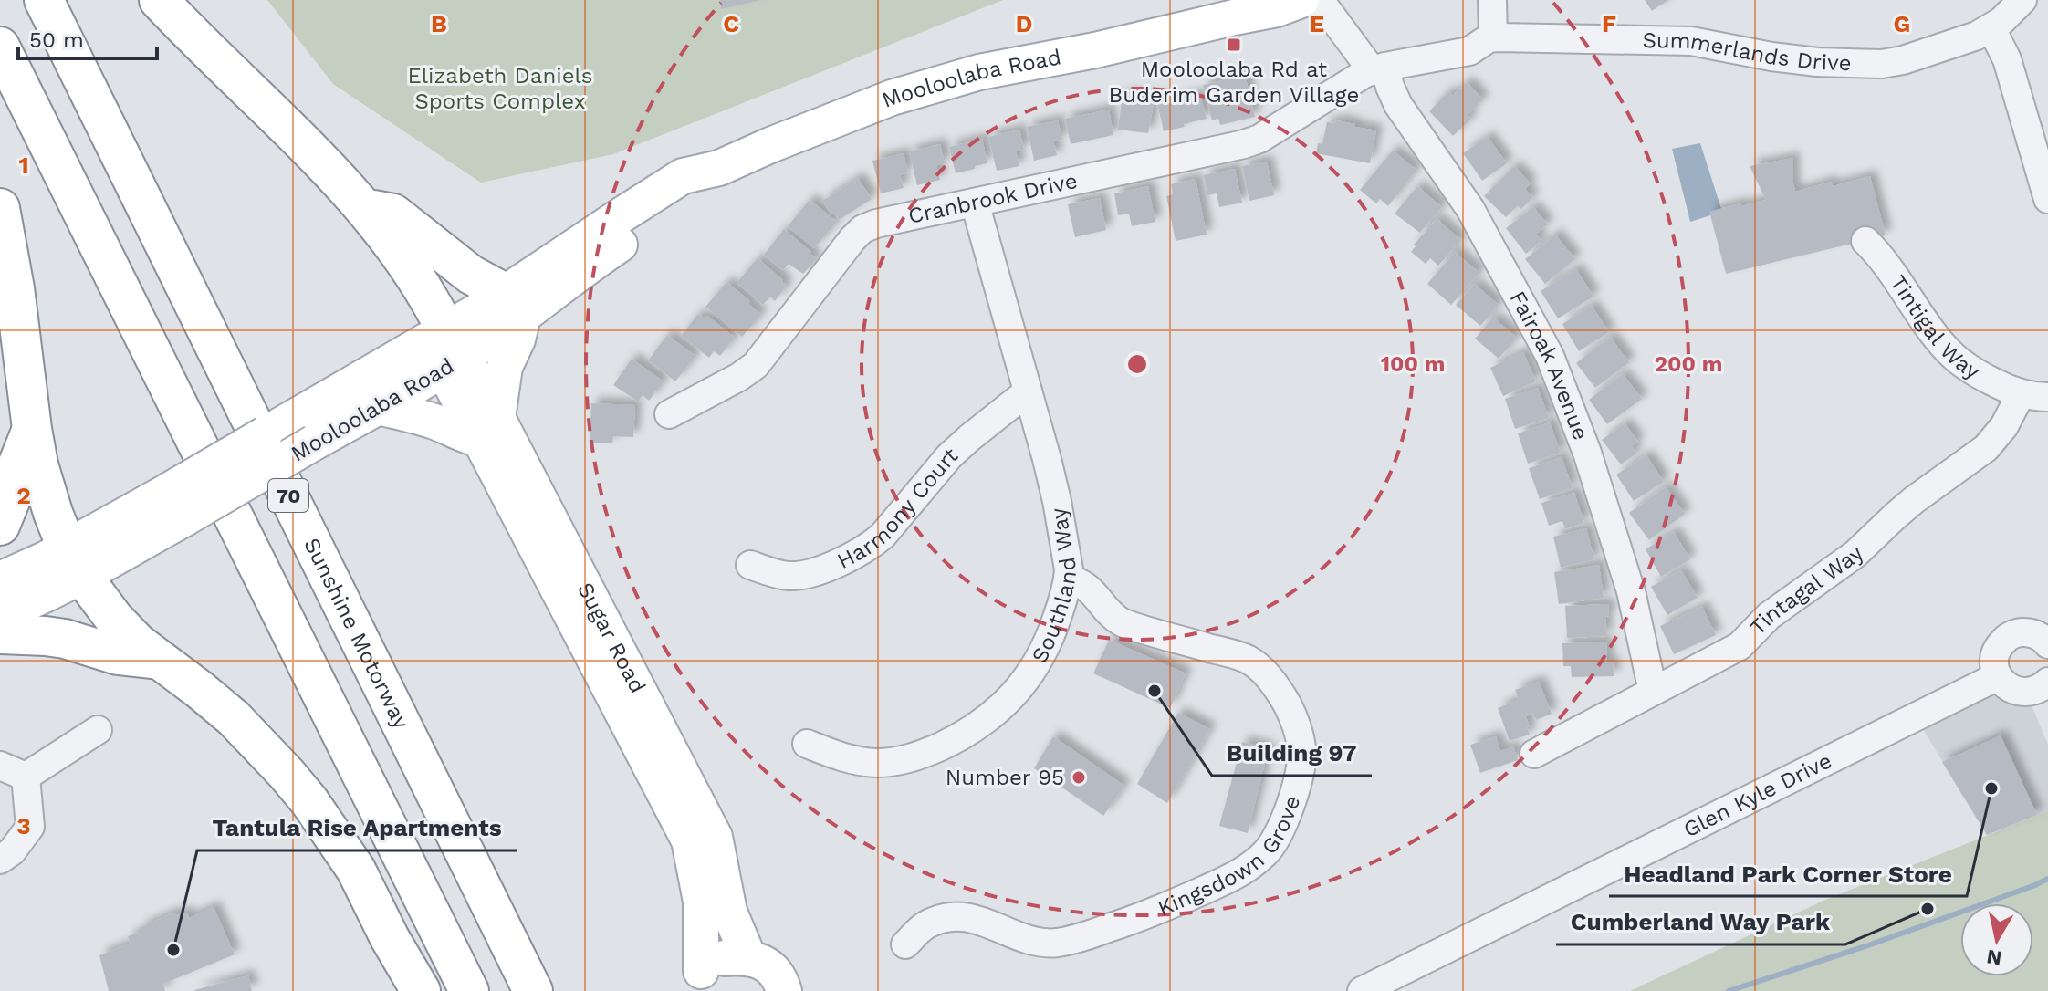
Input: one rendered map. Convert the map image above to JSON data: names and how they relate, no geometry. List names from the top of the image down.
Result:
{
  "streets": {
    "highway": ["70", "Sunshine Motorway"],
    "main road": ["Mooloolaba Road", "Sugar Road"],
    "street": [
      "Summerlands Drive",
      "Cranbrook Drive",
      "Tintigal Way",
      "Fairoak Avenue",
      "Harmony Court",
      "Southland Way",
      "Tintagal Way",
      "Glen Kyle Drive",
      "Kingsdown Grove"
    ]
  },
  "crossings": [
    ["Summerlands Drive", "Cranbrook Drive"],
    ["Summerlands Drive", "Fairoak Avenue"],
    ["Mooloolaba Road", "Sugar Road"],
    ["Cranbrook Drive", "Fairoak Avenue"],
    ["Cranbrook Drive", "Southland Way"],
    ["Tintigal Way", "Tintagal Way"],
    ["Fairoak Avenue", "Tintagal Way"],
    ["Harmony Court", "Southland Way"],
    ["Southland Way", "Kingsdown Grove"]
  ],
  "parks": ["Elizabeth Daniels Sports Complex"],
  "places": {
    "transit": ["Mooloolaba Rd at Buderim Garden Village"],
    "other": [
      "Building 97",
      "Number 95",
      "Headland Park Corner Store",
      "Cumberland Way Park",
      "Tantula Rise Apartments"
    ]
  },
  "scale_bar": "50 m",
  "north": "bottom",
  "grid": {
    "columns": [
      "B",
      "C",
      "D",
      "E",
      "F",
      "G"
    ],
    "rows": ["1", "2", "3"]
  },
  "rings": ["100 m", "200 m"]
}
